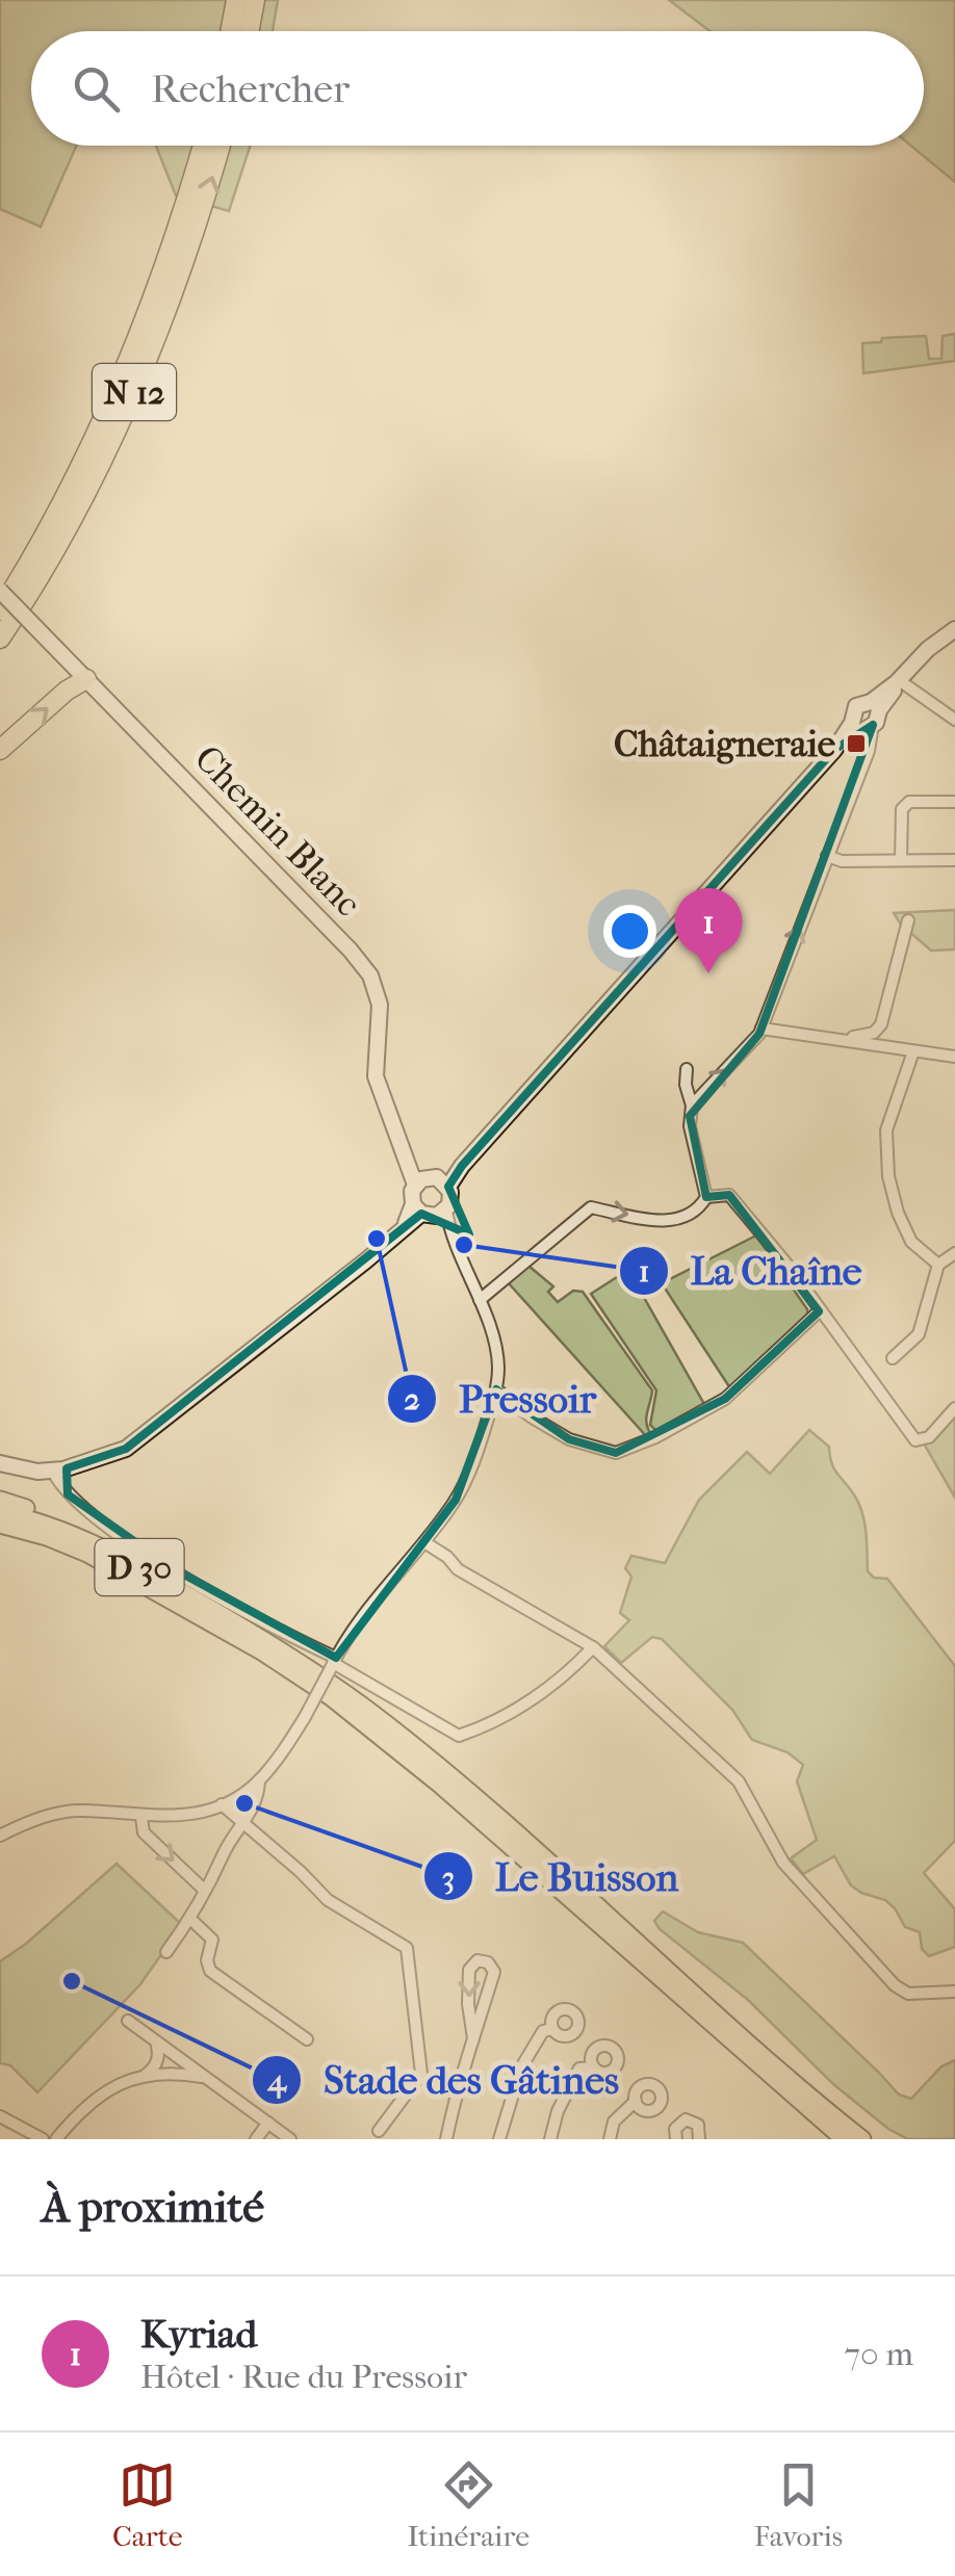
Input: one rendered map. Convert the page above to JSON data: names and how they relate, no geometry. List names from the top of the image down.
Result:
{
  "streets": {
    "highway": ["N 12"],
    "main road": ["D 30"],
    "street": ["Chemin Blanc"]
  },
  "places": {
    "transit": ["Châtaigneraie"],
    "other": [
      "Pressoir",
      "La Chaîne",
      "Le Buisson",
      "Stade des Gâtines"
    ]
  },
  "page": {
    "search": "Rechercher",
    "pins": "1",
    "heading": "À proximité",
    "list": [
      {
        "mark": "1",
        "name": "Kyriad",
        "note": "Hôtel · Rue du Pressoir",
        "value": "70 m"
      }
    ],
    "nav": ["Carte", "Itinéraire", "Favoris"]
  }
}
